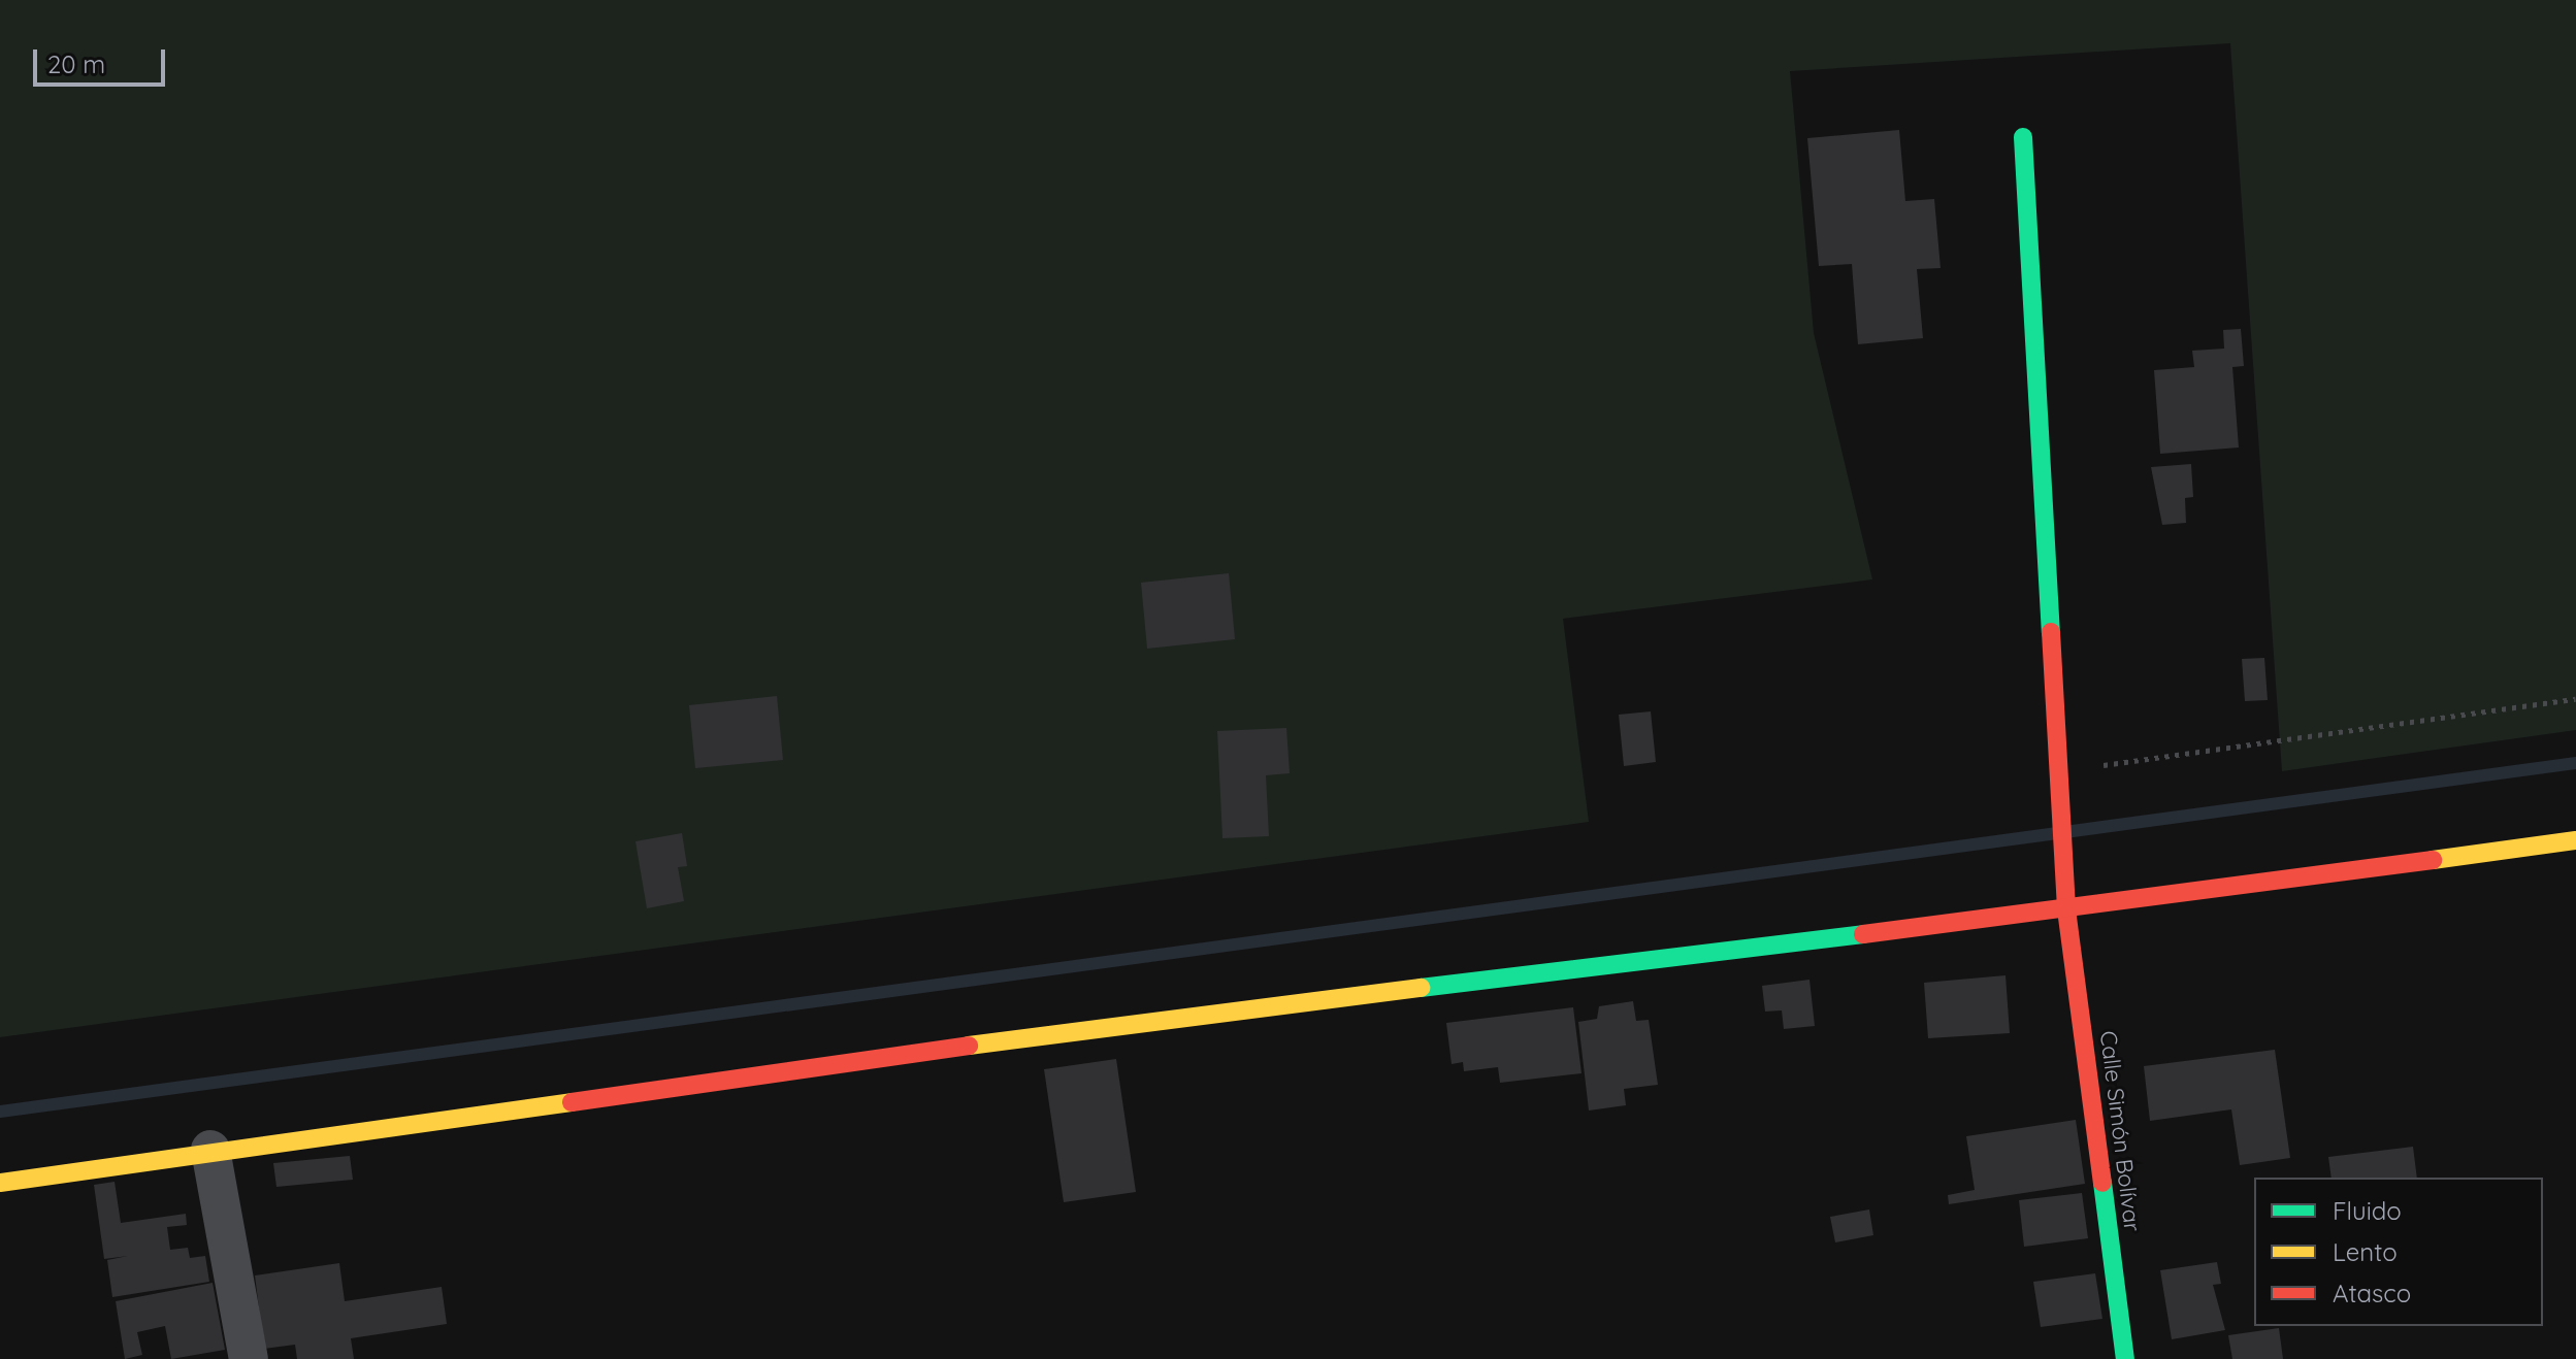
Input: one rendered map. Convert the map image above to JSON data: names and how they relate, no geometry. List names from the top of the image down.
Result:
{
  "streets": {
    "street": ["Calle Simón Bolívar"]
  },
  "legend": ["Fluido", "Lento", "Atasco"],
  "scale_bar": "20 m"
}
